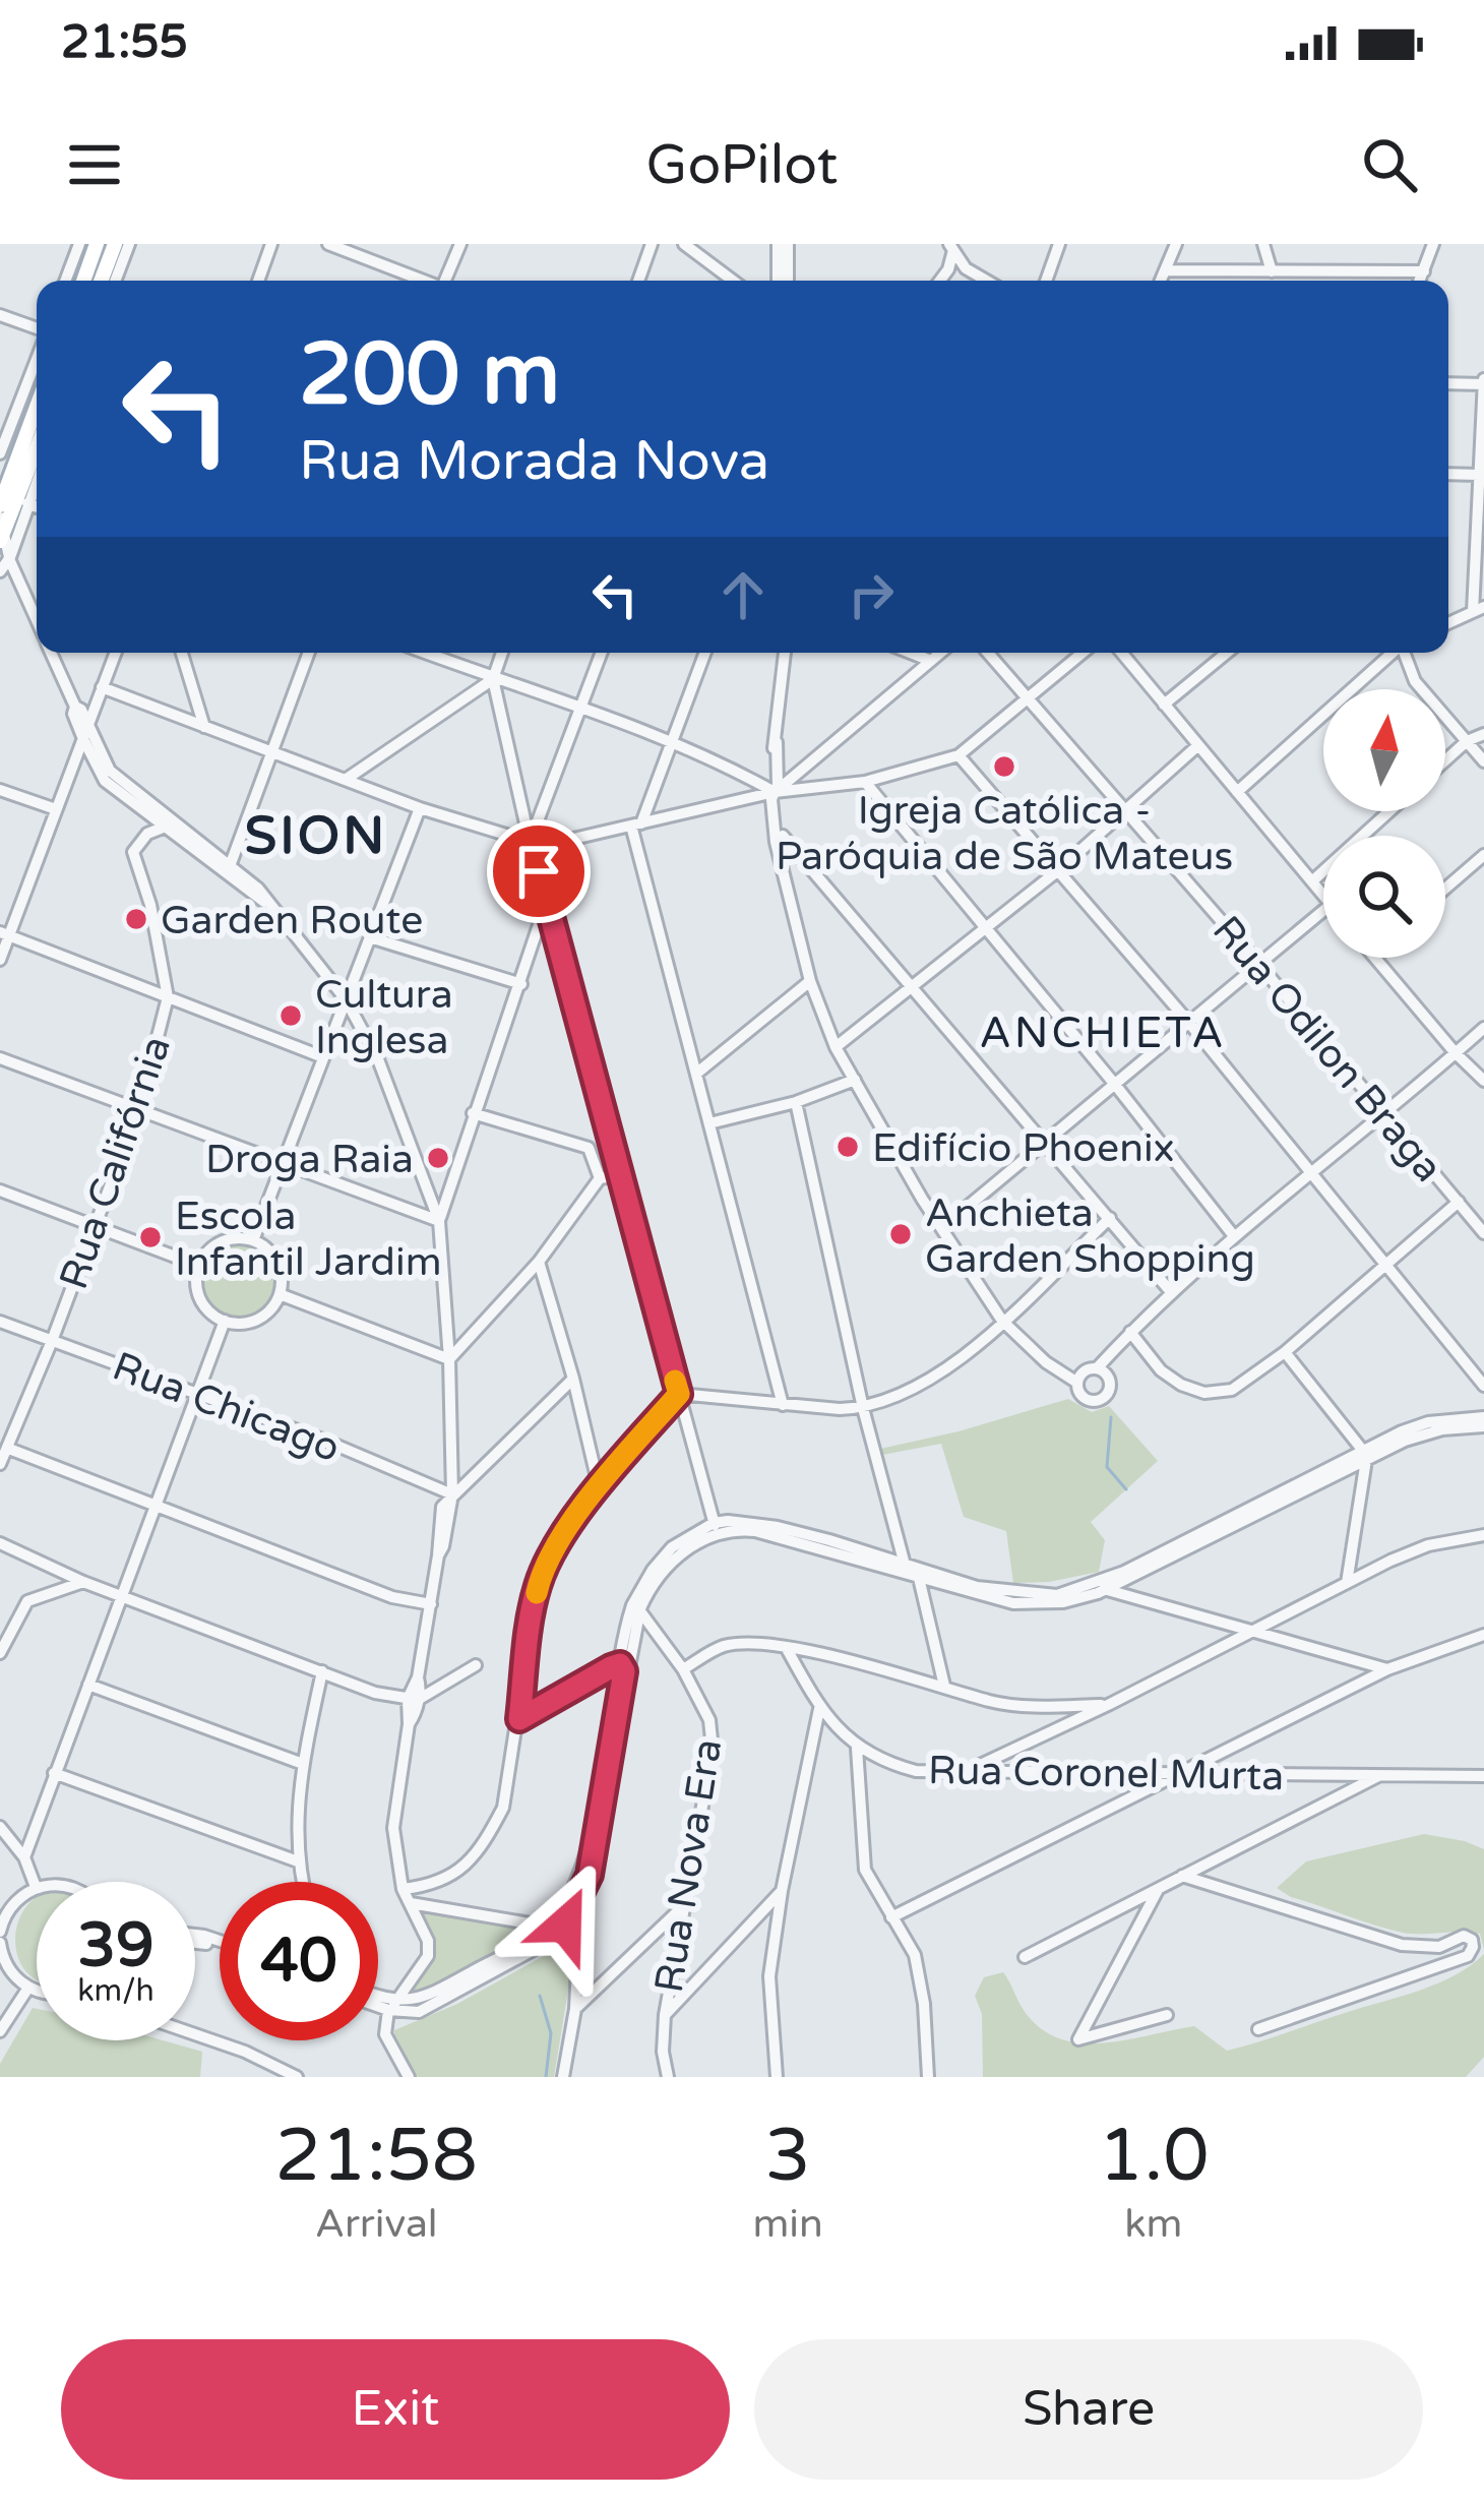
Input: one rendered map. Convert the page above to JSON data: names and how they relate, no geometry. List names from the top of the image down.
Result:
{
  "streets": {
    "street": [
      "Rua Odilon Braga",
      "Rua Califórnia",
      "Rua Chicago",
      "Rua Coronel Murta",
      "Rua Nova Era"
    ]
  },
  "crossings": [
    ["Rua Califórnia", "Rua Chicago"]
  ],
  "districts": ["SION", "ANCHIETA"],
  "places": [
    "Igreja Católica - Paróquia de São Mateus",
    "Garden Route",
    "Cultura Inglesa",
    "Edifício Phoenix",
    "Droga Raia",
    "Anchieta Garden Shopping",
    "Escola Infantil Jardim"
  ],
  "north": "top",
  "page": {
    "status": "21:55",
    "header": "GoPilot",
    "turn": ["200 m", "Rua Morada Nova"],
    "speed": "39 km/h",
    "limit": "40",
    "eta": [
      "21:58",
      "Arrival",
      "3",
      "min",
      "1.0",
      "km"
    ],
    "buttons": ["Exit", "Share"]
  }
}
